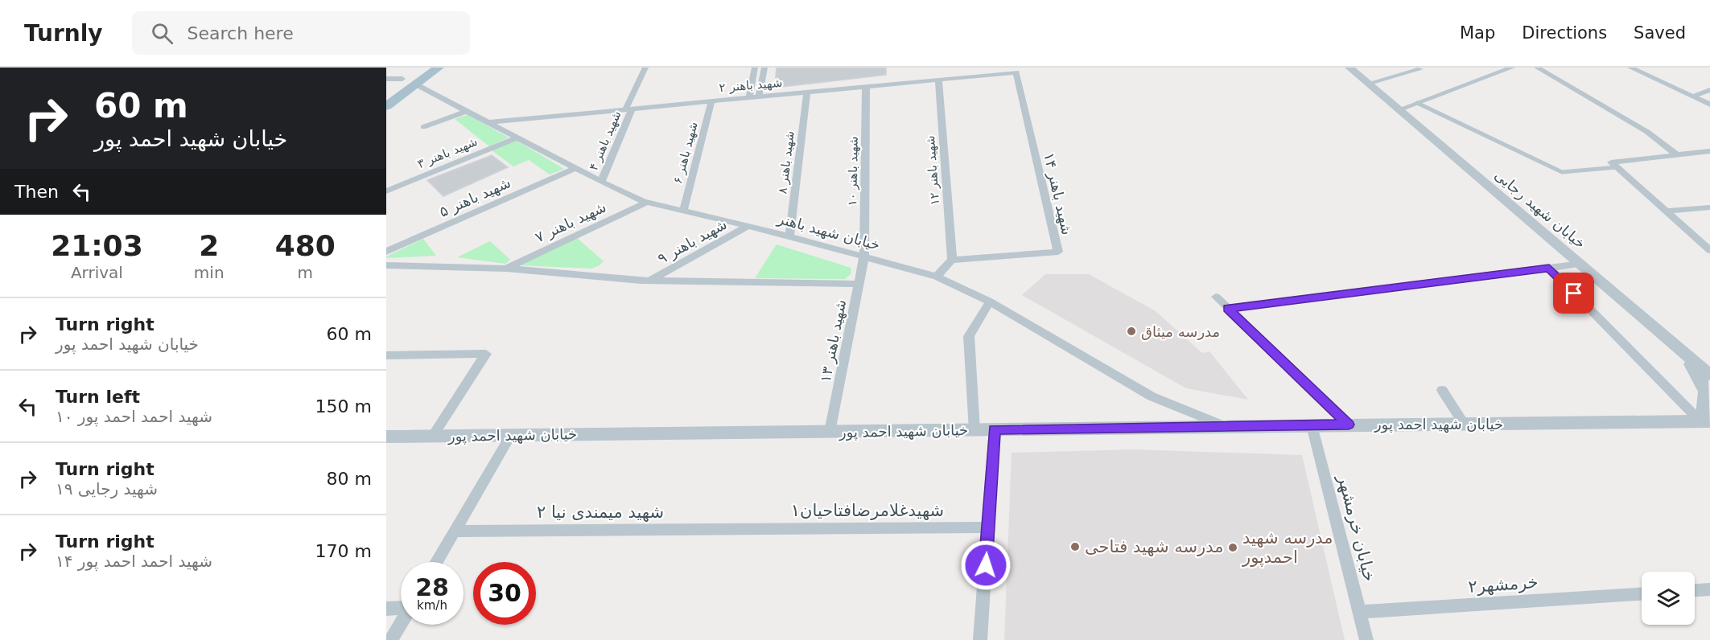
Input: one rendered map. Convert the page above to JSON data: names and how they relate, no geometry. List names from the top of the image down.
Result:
{
  "streets": {
    "street": [
      "شهید باهنر ۲",
      "شهید باهنر ۴",
      "شهید باهنر ۳",
      "شهید باهنر ۶",
      "شهید باهنر ۸",
      "شهید باهنر ۱۲",
      "شهید باهنر ۱۰",
      "شهید باهنر ۱۴",
      "شهید باهنر ۵",
      "خیابان شهید رجایی",
      "شهید باهنر ۷",
      "خیابان شهید باهنر",
      "شهید باهنر ۹",
      "شهید باهنر ۱۳",
      "خیابان شهید احمد پور",
      "شهیدغلامرضافتاحیان۱",
      "شهید میمندی نیا ۲",
      "خیابان خرمشهر",
      "خرمشهر۲"
    ]
  },
  "crossings": [
    ["شهید باهنر ۲", "شهید باهنر ۴"],
    ["شهید باهنر ۲", "شهید باهنر ۶"],
    ["شهید باهنر ۲", "شهید باهنر ۸"],
    ["شهید باهنر ۲", "شهید باهنر ۱۲"],
    ["شهید باهنر ۲", "شهید باهنر ۱۰"],
    ["شهید باهنر ۲", "شهید باهنر ۱۴"],
    ["شهید باهنر ۲", "خیابان شهید باهنر"],
    ["شهید باهنر ۴", "خیابان شهید باهنر"],
    ["شهید باهنر ۳", "خیابان شهید باهنر"],
    ["شهید باهنر ۶", "خیابان شهید باهنر"],
    ["شهید باهنر ۸", "خیابان شهید باهنر"],
    ["شهید باهنر ۱۲", "شهید باهنر ۱۴"],
    ["شهید باهنر ۱۰", "خیابان شهید باهنر"],
    ["شهید باهنر ۱۰", "شهید باهنر ۱۳"],
    ["شهید باهنر ۵", "خیابان شهید باهنر"],
    ["شهید باهنر ۷", "خیابان شهید باهنر"],
    ["خیابان شهید باهنر", "شهید باهنر ۹"],
    ["خیابان شهید باهنر", "شهید باهنر ۱۳"],
    ["خیابان شهید باهنر", "خیابان شهید احمد پور"],
    ["شهید باهنر ۱۳", "خیابان شهید احمد پور"],
    ["خیابان شهید احمد پور", "خیابان خرمشهر"],
    ["شهیدغلامرضافتاحیان۱", "شهید میمندی نیا ۲"],
    ["خیابان خرمشهر", "خرمشهر۲"]
  ],
  "places": ["مدرسه میثاق", "مدرسه شهید فتاحی", "مدرسه شهید احمدپور"],
  "page": {
    "header": "Turnly",
    "search": "Search here",
    "nav": ["Map", "Directions", "Saved"],
    "turn": ["60 m", "خیابان شهید احمد پور"],
    "then": "Then",
    "eta": [
      "21:03",
      "Arrival",
      "2",
      "min",
      "480",
      "m"
    ],
    "list": [
      {
        "name": "Turn right",
        "note": "خیابان شهید احمد پور",
        "value": "60 m"
      },
      {
        "name": "Turn left",
        "note": "شهید احمد احمد پور ۱۰",
        "value": "150 m"
      },
      {
        "name": "Turn right",
        "note": "شهید رجایی ۱۹",
        "value": "80 m"
      },
      {
        "name": "Turn right",
        "note": "شهید احمد احمد پور ۱۴",
        "value": "170 m"
      }
    ],
    "speed": "28 km/h",
    "limit": "30"
  }
}
